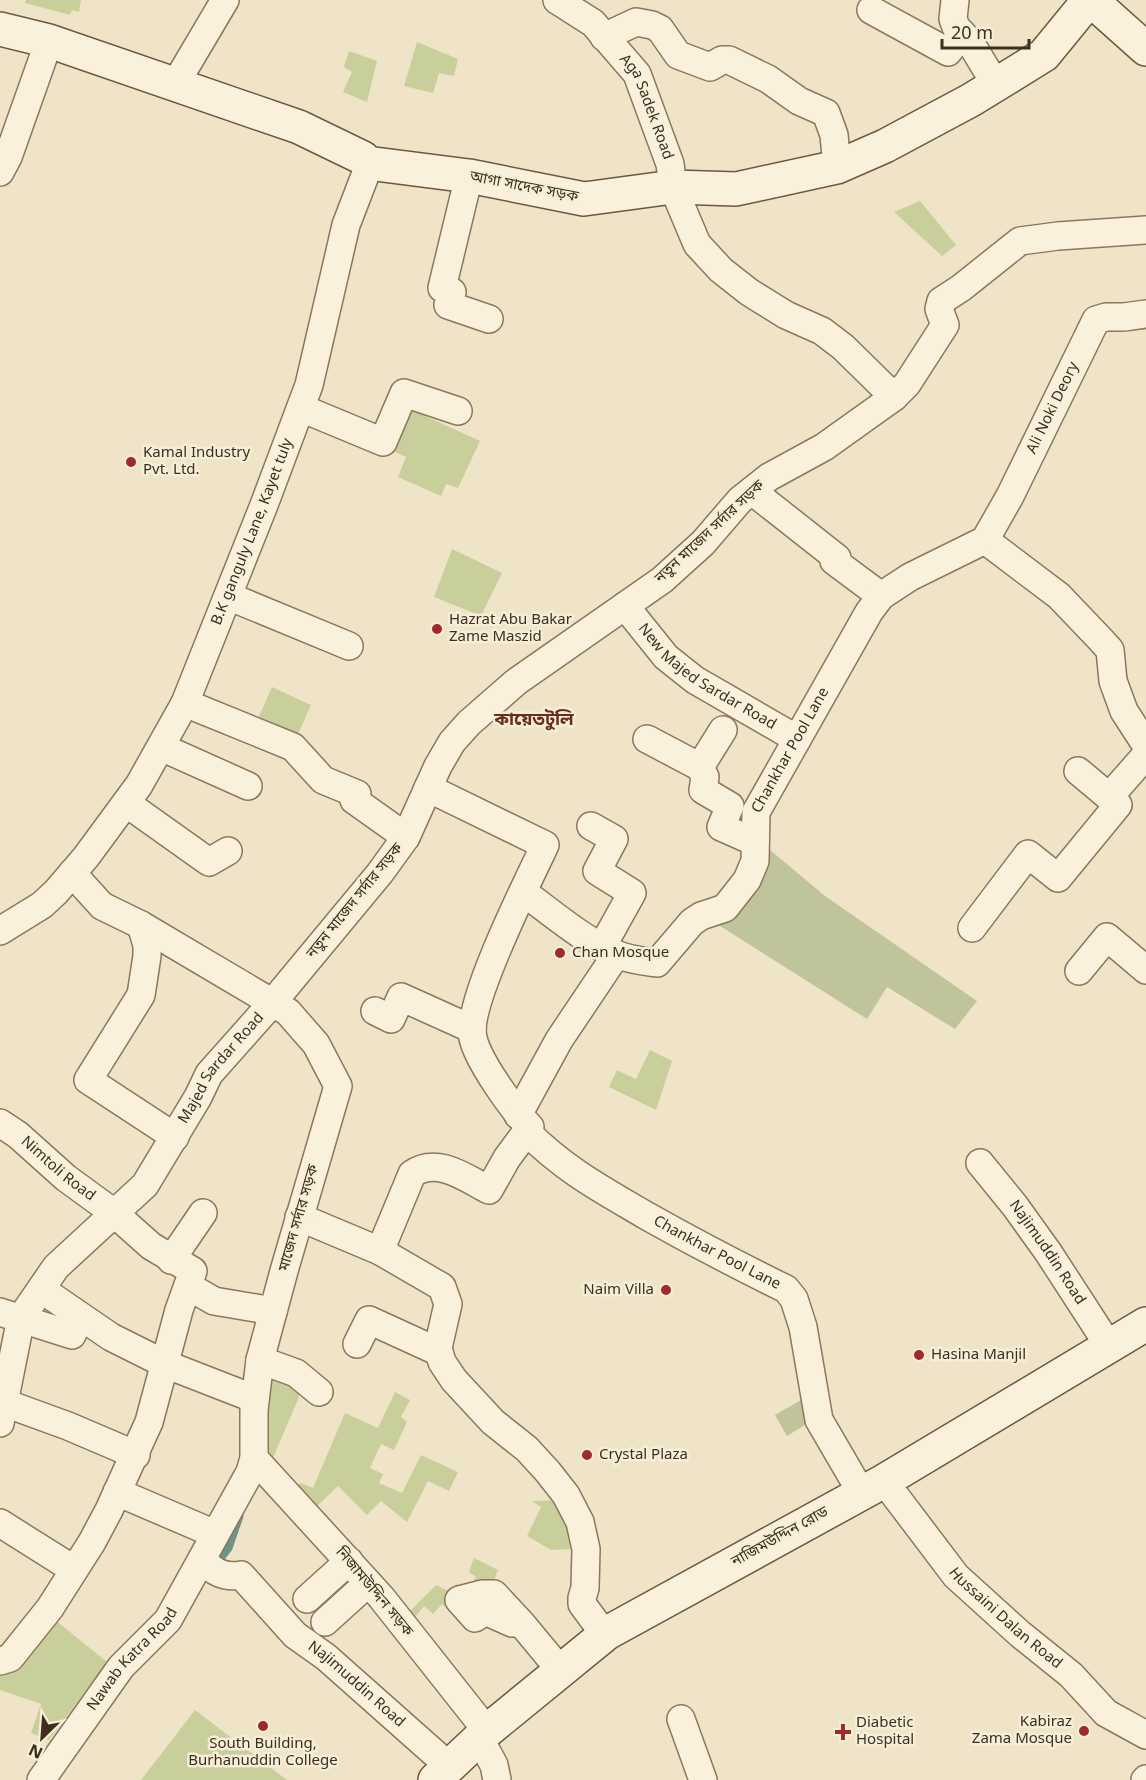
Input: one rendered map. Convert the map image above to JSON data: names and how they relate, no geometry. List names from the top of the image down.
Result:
{
  "streets": {
    "street": [
      "Aga Sadek Road",
      "আগা সাদেক সড়ক",
      "Ali Noki Deory",
      "নতুন মাজেদ সর্দার সড়ক",
      "B.K ganguly Lane, Kayet tuly",
      "New Majed Sardar Road",
      "Chankhar Pool Lane",
      "Majed Sardar Road",
      "Nimtoli Road",
      "মাজেদ সর্দার সড়ক",
      "Najimuddin Road",
      "নাজিমউদ্দিন রোড",
      "নিজামউদ্দিন সড়ক",
      "Hussaini Dalan Road",
      "Nawab Katra Road"
    ]
  },
  "crossings": [
    ["Aga Sadek Road", "আগা সাদেক সড়ক"],
    ["আগা সাদেক সড়ক", "B.K ganguly Lane, Kayet tuly"],
    ["Ali Noki Deory", "Chankhar Pool Lane"],
    ["নতুন মাজেদ সর্দার সড়ক", "New Majed Sardar Road"],
    ["নতুন মাজেদ সর্দার সড়ক", "Majed Sardar Road"],
    ["নতুন মাজেদ সর্দার সড়ক", "মাজেদ সর্দার সড়ক"],
    ["B.K ganguly Lane, Kayet tuly", "মাজেদ সর্দার সড়ক"],
    ["New Majed Sardar Road", "Chankhar Pool Lane"],
    ["Chankhar Pool Lane", "নাজিমউদ্দিন রোড"],
    ["Chankhar Pool Lane", "Hussaini Dalan Road"],
    ["Majed Sardar Road", "Nimtoli Road"],
    ["Majed Sardar Road", "মাজেদ সর্দার সড়ক"],
    ["মাজেদ সর্দার সড়ক", "নিজামউদ্দিন সড়ক"],
    ["মাজেদ সর্দার সড়ক", "Nawab Katra Road"],
    ["Najimuddin Road", "নাজিমউদ্দিন রোড"],
    ["Najimuddin Road", "নিজামউদ্দিন সড়ক"],
    ["Najimuddin Road", "Nawab Katra Road"],
    ["নাজিমউদ্দিন রোড", "নিজামউদ্দিন সড়ক"],
    ["নাজিমউদ্দিন রোড", "Hussaini Dalan Road"],
    ["নিজামউদ্দিন সড়ক", "Nawab Katra Road"]
  ],
  "districts": ["কায়েতটুলি"],
  "places": {
    "other": [
      "Kamal Industry Pvt. Ltd.",
      "Hazrat Abu Bakar Zame Maszid",
      "Chan Mosque",
      "Naim Villa",
      "Hasina Manjil",
      "Crystal Plaza",
      "South Building, Burhanuddin College",
      "Kabiraz Zama Mosque"
    ],
    "health": ["Diabetic Hospital"]
  },
  "scale_bar": "20 m",
  "north": "bottom left"
}
